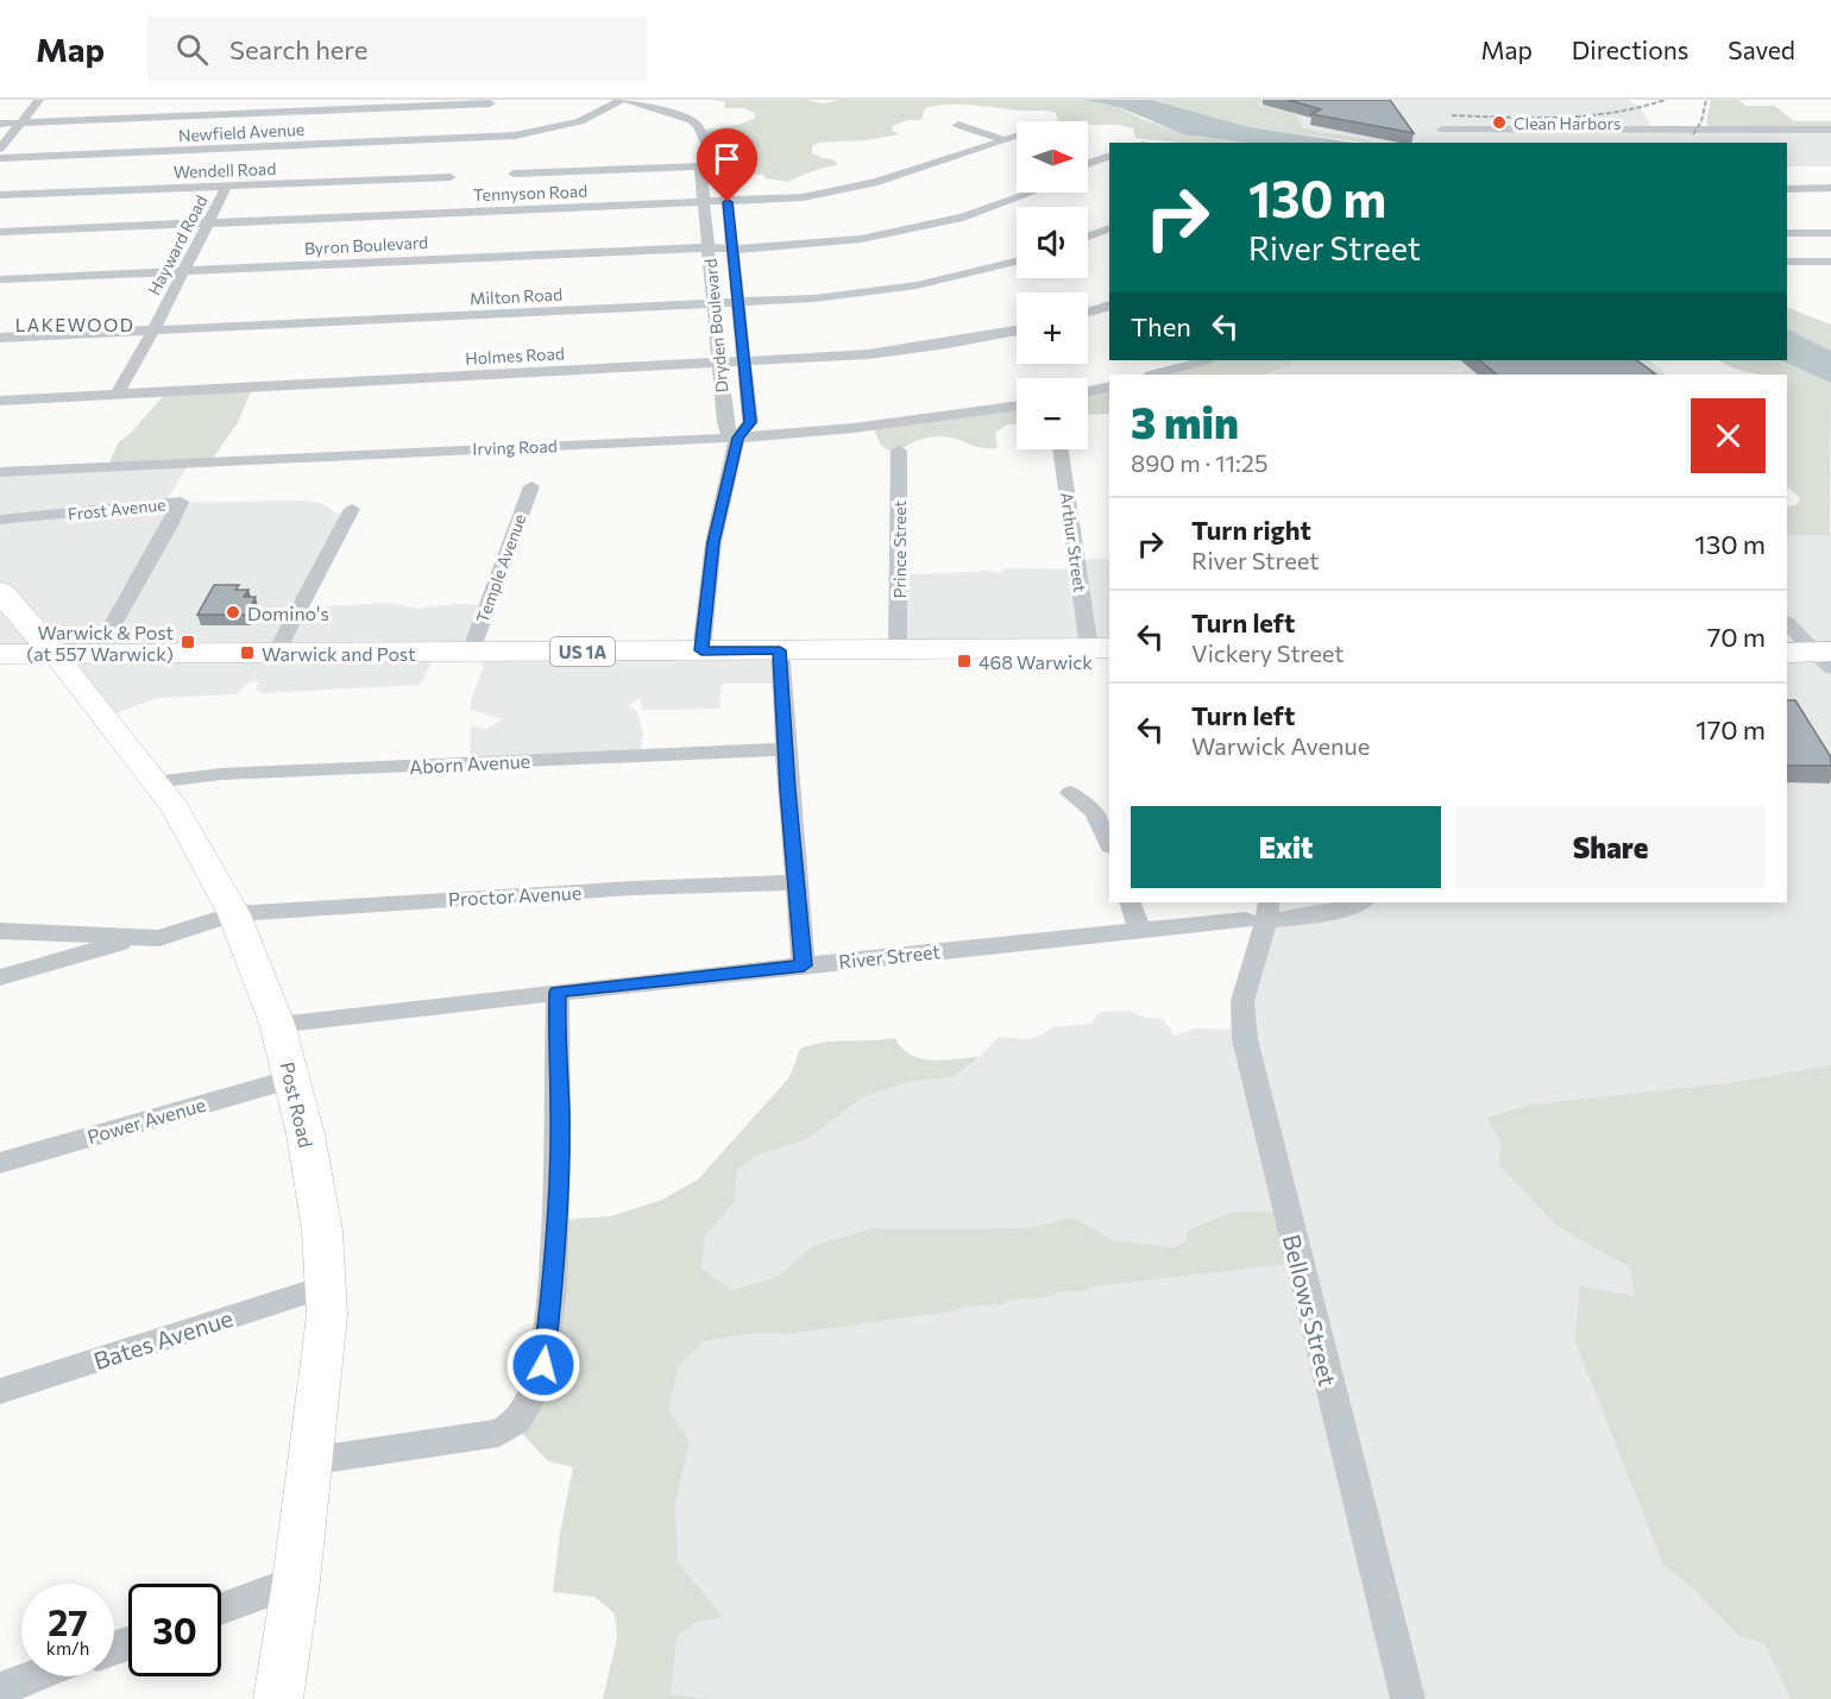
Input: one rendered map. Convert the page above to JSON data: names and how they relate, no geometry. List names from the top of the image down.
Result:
{
  "streets": {
    "main road": ["US 1A", "Post Road"],
    "street": [
      "Newfield Avenue",
      "Wendell Road",
      "Tennyson Road",
      "Hayward Road",
      "Byron Boulevard",
      "Milton Road",
      "Dryden Boulevard",
      "Holmes Road",
      "Irving Road",
      "Frost Avenue",
      "Arthur Street",
      "Prince Street",
      "Temple Avenue",
      "Aborn Avenue",
      "Proctor Avenue",
      "River Street",
      "Power Avenue",
      "Bellows Street",
      "Bates Avenue"
    ]
  },
  "crossings": [
    ["Wendell Road", "Hayward Road"],
    ["Tennyson Road", "Hayward Road"],
    ["Tennyson Road", "Dryden Boulevard"],
    ["Hayward Road", "Byron Boulevard"],
    ["Hayward Road", "Milton Road"],
    ["Hayward Road", "Holmes Road"],
    ["Byron Boulevard", "Dryden Boulevard"],
    ["Milton Road", "Dryden Boulevard"],
    ["Dryden Boulevard", "Holmes Road"],
    ["Dryden Boulevard", "Irving Road"],
    ["Dryden Boulevard", "US 1A"],
    ["Arthur Street", "US 1A"],
    ["Prince Street", "US 1A"],
    ["Temple Avenue", "US 1A"],
    ["US 1A", "Post Road"],
    ["Aborn Avenue", "Post Road"],
    ["Proctor Avenue", "Post Road"],
    ["River Street", "Post Road"],
    ["River Street", "Bellows Street"],
    ["Post Road", "Power Avenue"],
    ["Post Road", "Bates Avenue"]
  ],
  "districts": ["LAKEWOOD"],
  "places": {
    "other": ["Clean Harbors", "Domino's"],
    "transit": ["Warwick & Post (at 557 Warwick)", "Warwick and Post", "468 Warwick"]
  },
  "north": "right",
  "page": {
    "header": "Map",
    "search": "Search here",
    "nav": ["Map", "Directions", "Saved"],
    "map_buttons": ["+", "−"],
    "turn": ["130 m", "River Street"],
    "then": "Then",
    "heading": ["3 min", "890 m · 11:25"],
    "list": [
      {
        "name": "Turn right",
        "note": "River Street",
        "value": "130 m"
      },
      {
        "name": "Turn left",
        "note": "Vickery Street",
        "value": "70 m"
      },
      {
        "name": "Turn left",
        "note": "Warwick Avenue",
        "value": "170 m"
      }
    ],
    "buttons": ["Exit", "Share"],
    "speed": "27 km/h",
    "limit": "30"
  }
}
